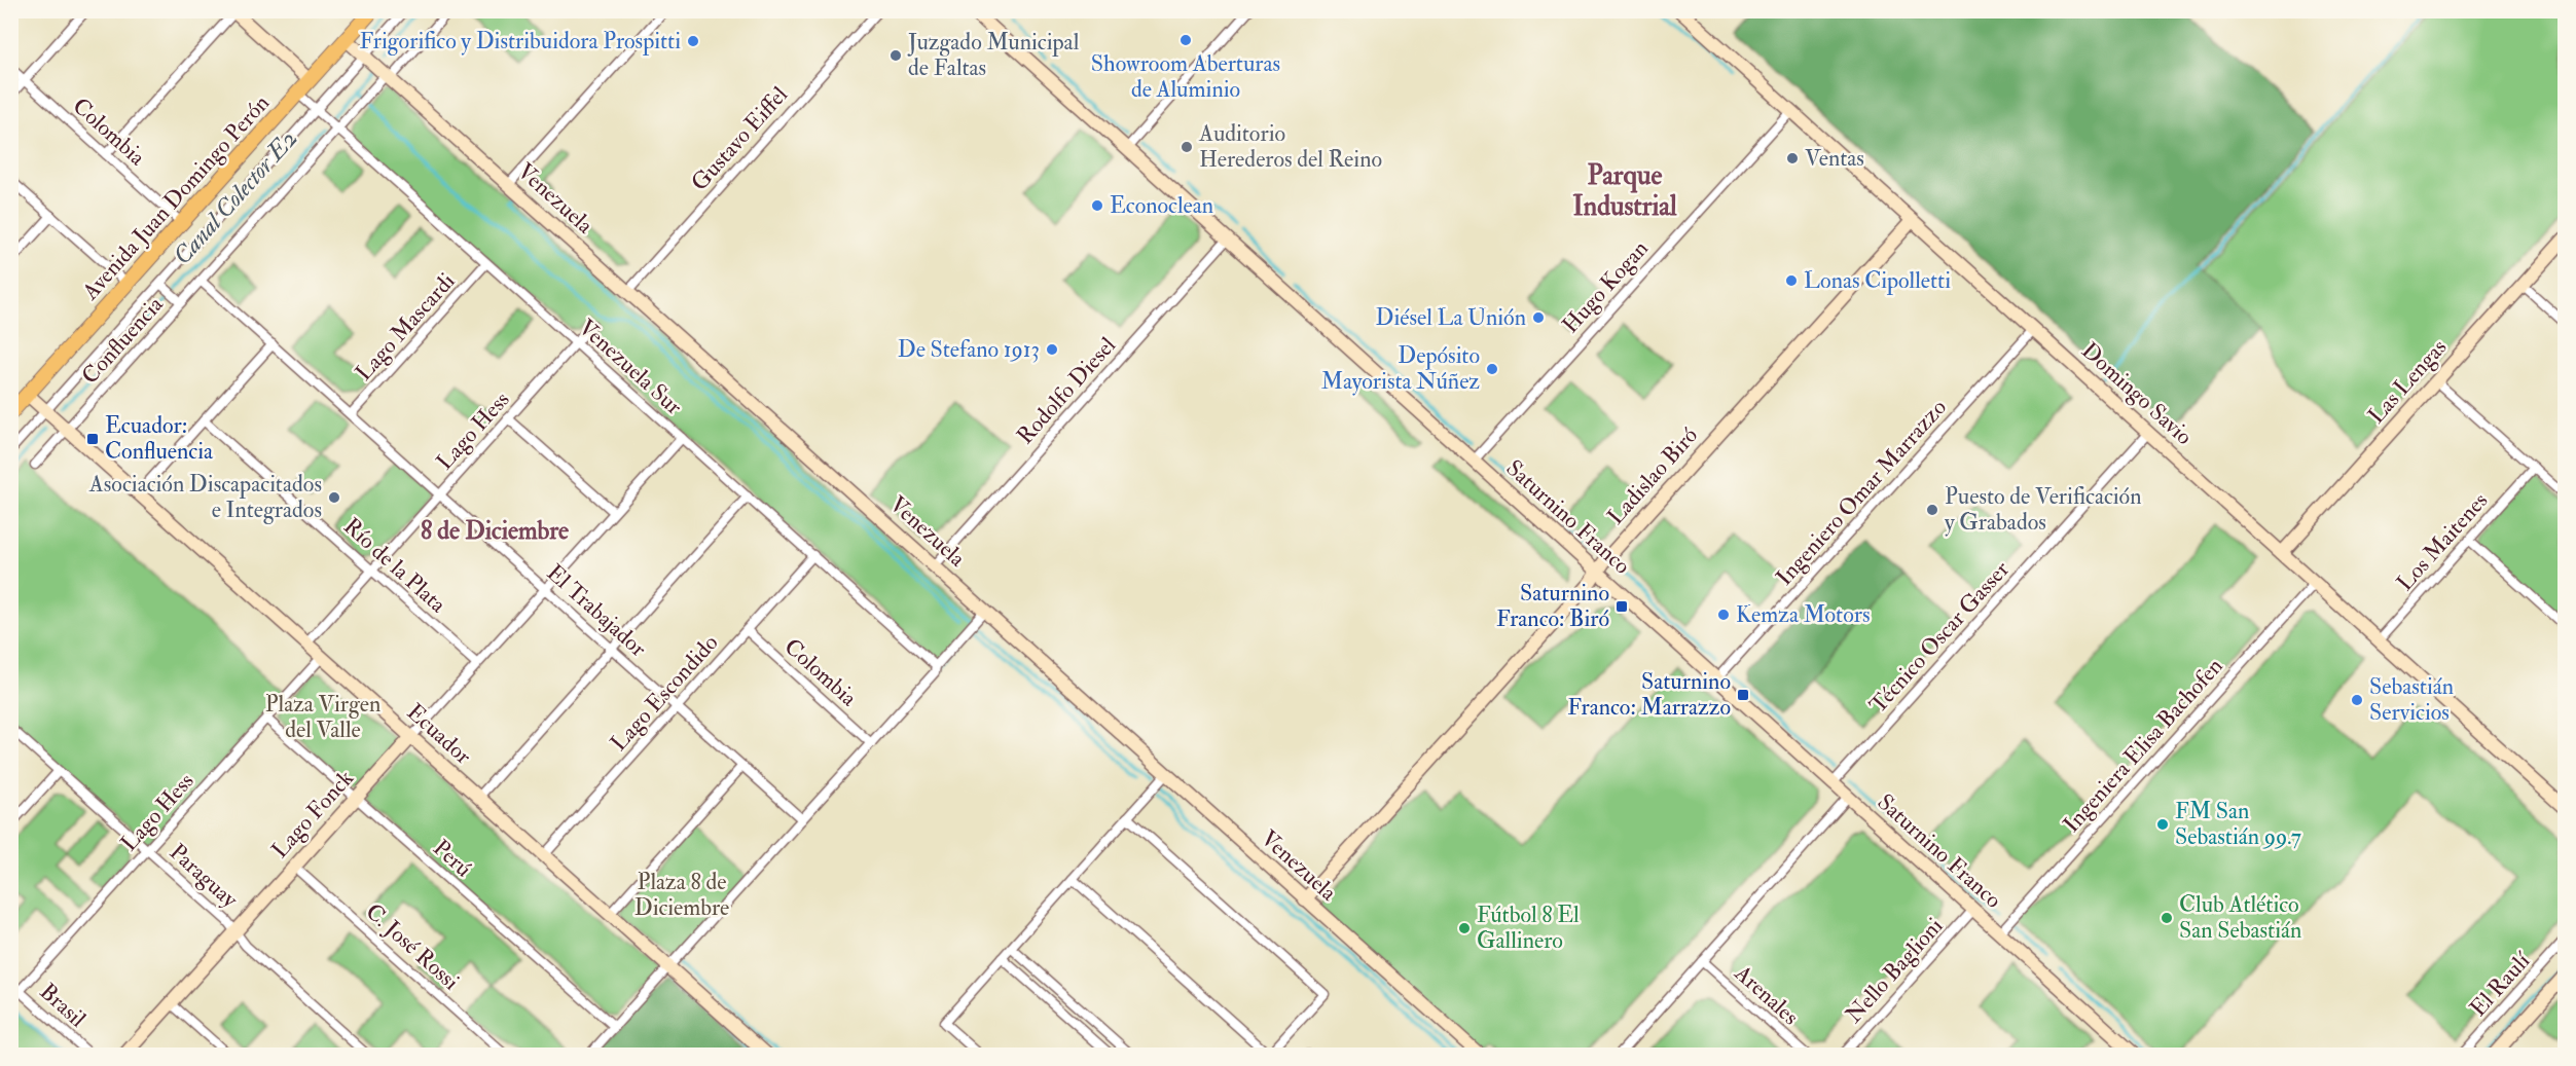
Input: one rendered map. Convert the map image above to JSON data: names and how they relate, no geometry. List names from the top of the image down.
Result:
{
  "streets": {
    "main road": ["Avenida Juan Domingo Perón"],
    "street": [
      "Colombia",
      "Gustavo Eiffel",
      "Venezuela",
      "Hugo Kogan",
      "Lago Mascardi",
      "Confluencia",
      "Venezuela Sur",
      "Las Lengas",
      "Rodolfo Diesel",
      "Domingo Savio",
      "Lago Hess",
      "Ladislao Biró",
      "Ingeniero Omar Marrazzo",
      "Saturnino Franco",
      "Los Maitenes",
      "Río de la Plata",
      "El Trabajador",
      "Técnico Oscar Gasser",
      "Lago Escondido",
      "Ecuador",
      "Ingeniera Elisa Bachofen",
      "Lago Fonck",
      "Perú",
      "Paraguay",
      "C. José Rossi",
      "Nello Baglioni",
      "El Raulí",
      "Arenales",
      "Brasil"
    ]
  },
  "crossings": [
    ["Colombia", "Avenida Juan Domingo Perón"],
    ["Colombia", "Lago Escondido"],
    ["Gustavo Eiffel", "Venezuela"],
    ["Avenida Juan Domingo Perón", "Venezuela"],
    ["Avenida Juan Domingo Perón", "Venezuela Sur"],
    ["Avenida Juan Domingo Perón", "Ecuador"],
    ["Venezuela", "Confluencia"],
    ["Venezuela", "Rodolfo Diesel"],
    ["Venezuela", "Ladislao Biró"],
    ["Hugo Kogan", "Domingo Savio"],
    ["Hugo Kogan", "Saturnino Franco"],
    ["Lago Mascardi", "Venezuela Sur"],
    ["Lago Mascardi", "El Trabajador"],
    ["Confluencia", "Venezuela Sur"],
    ["Confluencia", "El Trabajador"],
    ["Confluencia", "Ecuador"],
    ["Venezuela Sur", "Lago Hess"],
    ["Venezuela Sur", "Lago Escondido"],
    ["Venezuela Sur", "Lago Fonck"],
    ["Las Lengas", "Domingo Savio"],
    ["Rodolfo Diesel", "Saturnino Franco"],
    ["Domingo Savio", "Ladislao Biró"],
    ["Domingo Savio", "Ingeniero Omar Marrazzo"],
    ["Domingo Savio", "Los Maitenes"],
    ["Domingo Savio", "Técnico Oscar Gasser"],
    ["Domingo Savio", "Ingeniera Elisa Bachofen"],
    ["Lago Hess", "Río de la Plata"],
    ["Lago Hess", "El Trabajador"],
    ["Lago Hess", "Ecuador"],
    ["Lago Hess", "Perú"],
    ["Lago Hess", "Paraguay"],
    ["Lago Hess", "Brasil"],
    ["Ladislao Biró", "Saturnino Franco"],
    ["Ingeniero Omar Marrazzo", "Saturnino Franco"],
    ["Saturnino Franco", "Técnico Oscar Gasser"],
    ["Saturnino Franco", "Ingeniera Elisa Bachofen"],
    ["Saturnino Franco", "Nello Baglioni"],
    ["Río de la Plata", "Lago Fonck"],
    ["El Trabajador", "Lago Escondido"],
    ["El Trabajador", "Lago Fonck"],
    ["Lago Escondido", "Ecuador"],
    ["Ecuador", "Lago Fonck"],
    ["Lago Fonck", "Perú"],
    ["Lago Fonck", "Paraguay"],
    ["Lago Fonck", "C. José Rossi"]
  ],
  "districts": ["Parque Industrial", "8 de Diciembre"],
  "water": ["Canal Colector E2"],
  "parks": ["Plaza Virgen del Valle", "Plaza 8 de Diciembre"],
  "places": {
    "other": [
      "Showroom Aberturas de Aluminio",
      "Frigorifico y Distribuidora Prospitti",
      "Juzgado Municipal de Faltas",
      "Auditorio Herederos del Reino",
      "Ventas",
      "Econoclean",
      "Lonas Cipolletti",
      "Diésel La Unión",
      "De Stefano 1913",
      "Depósito Mayorista Núñez",
      "Asociación Discapacitados e Integrados",
      "Puesto de Verificación y Grabados",
      "Kemza Motors",
      "Sebastián Servicios",
      "FM San Sebastián 99.7",
      "Club Atlético San Sebastián",
      "Fútbol 8 El Gallinero"
    ],
    "transit": ["Ecuador: Confluencia", "Saturnino Franco: Biró", "Saturnino Franco: Marrazzo"]
  }
}
